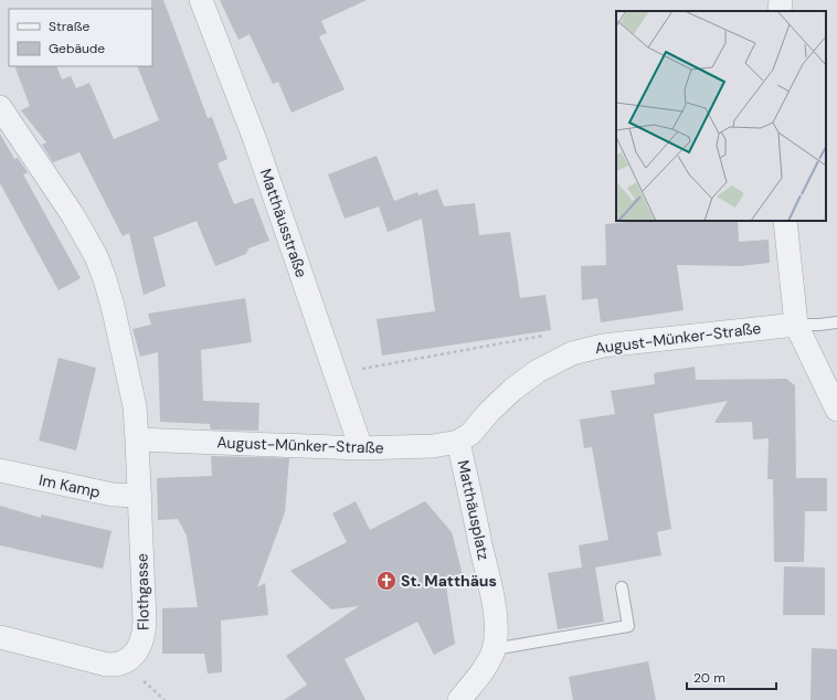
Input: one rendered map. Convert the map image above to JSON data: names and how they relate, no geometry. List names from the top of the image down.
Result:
{
  "streets": {
    "street": [
      "Matthäusstraße",
      "August-Münker-Straße",
      "Im Kamp",
      "Matthäusplatz",
      "Flothgasse"
    ]
  },
  "crossings": [
    ["Matthäusstraße", "August-Münker-Straße"],
    ["August-Münker-Straße", "Matthäusplatz"],
    ["August-Münker-Straße", "Flothgasse"],
    ["Im Kamp", "Flothgasse"]
  ],
  "places": {
    "church": ["St. Matthäus"]
  },
  "legend": ["Straße", "Gebäude"],
  "scale_bar": "20 m"
}
